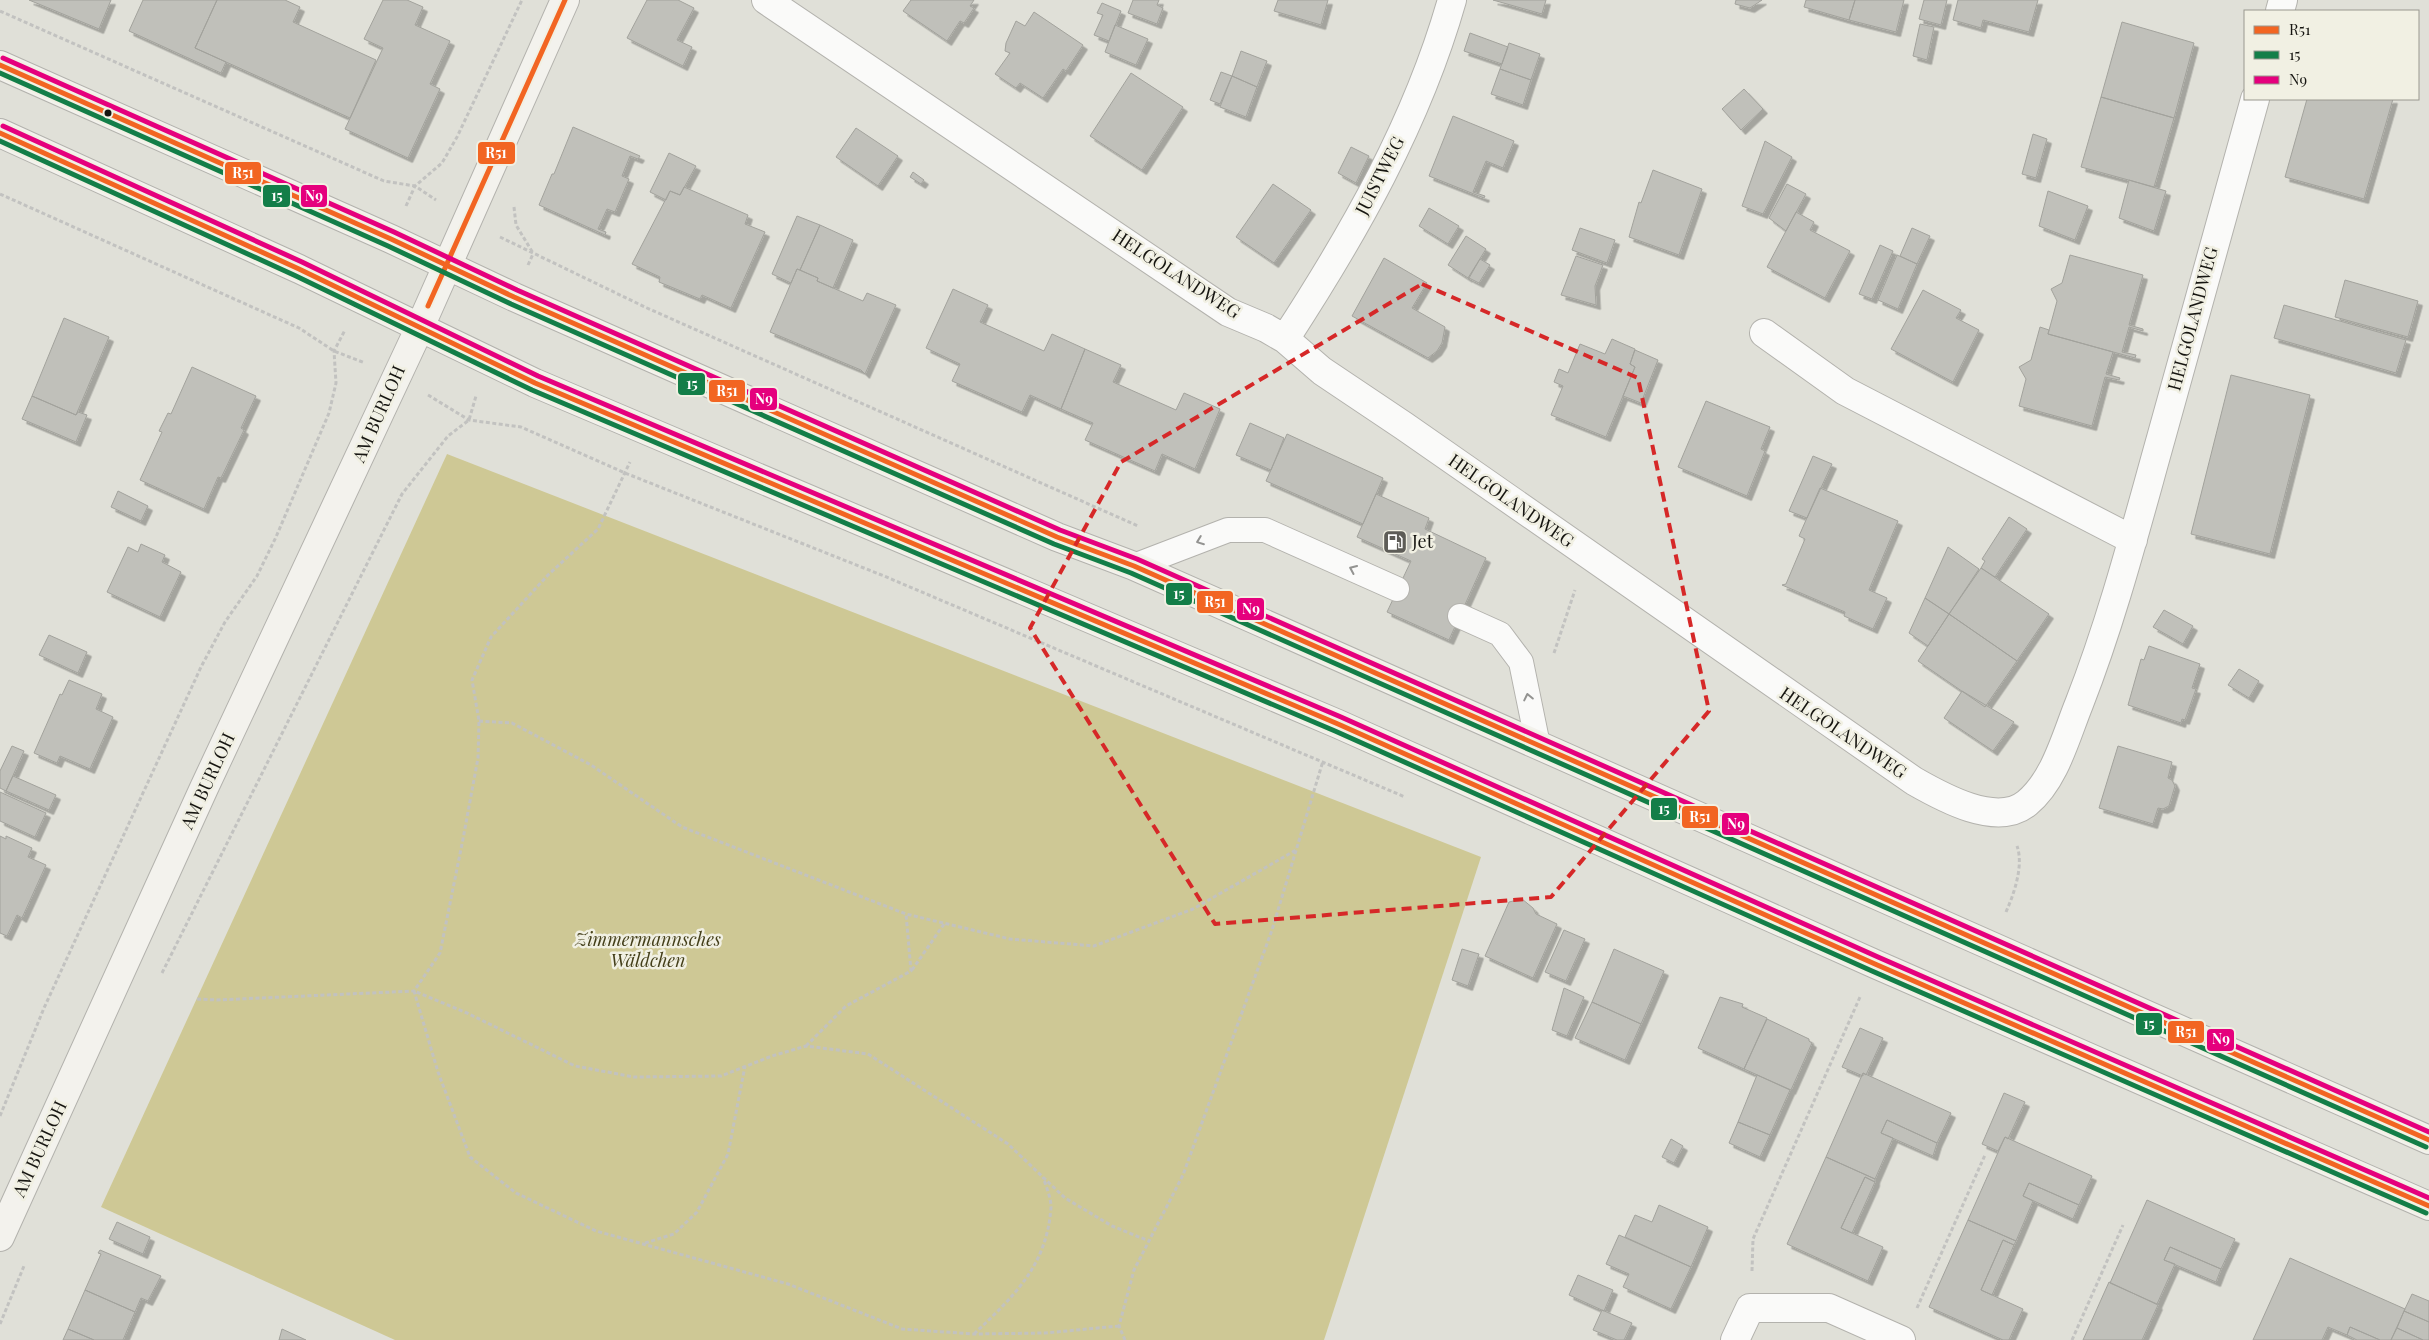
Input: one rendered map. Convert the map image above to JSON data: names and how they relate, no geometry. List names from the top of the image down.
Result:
{
  "streets": {
    "main road": ["AM BURLOH"],
    "street": ["JUISTWEG", "HELGOLANDWEG"]
  },
  "crossings": [
    ["JUISTWEG", "HELGOLANDWEG"]
  ],
  "parks": ["Zimmermannsches Wäldchen"],
  "places": {
    "fuel station": ["Jet"]
  },
  "lines": ["transit line R51", "transit line N9", "transit line 15"],
  "legend": ["R51", "15", "N9"]
}
